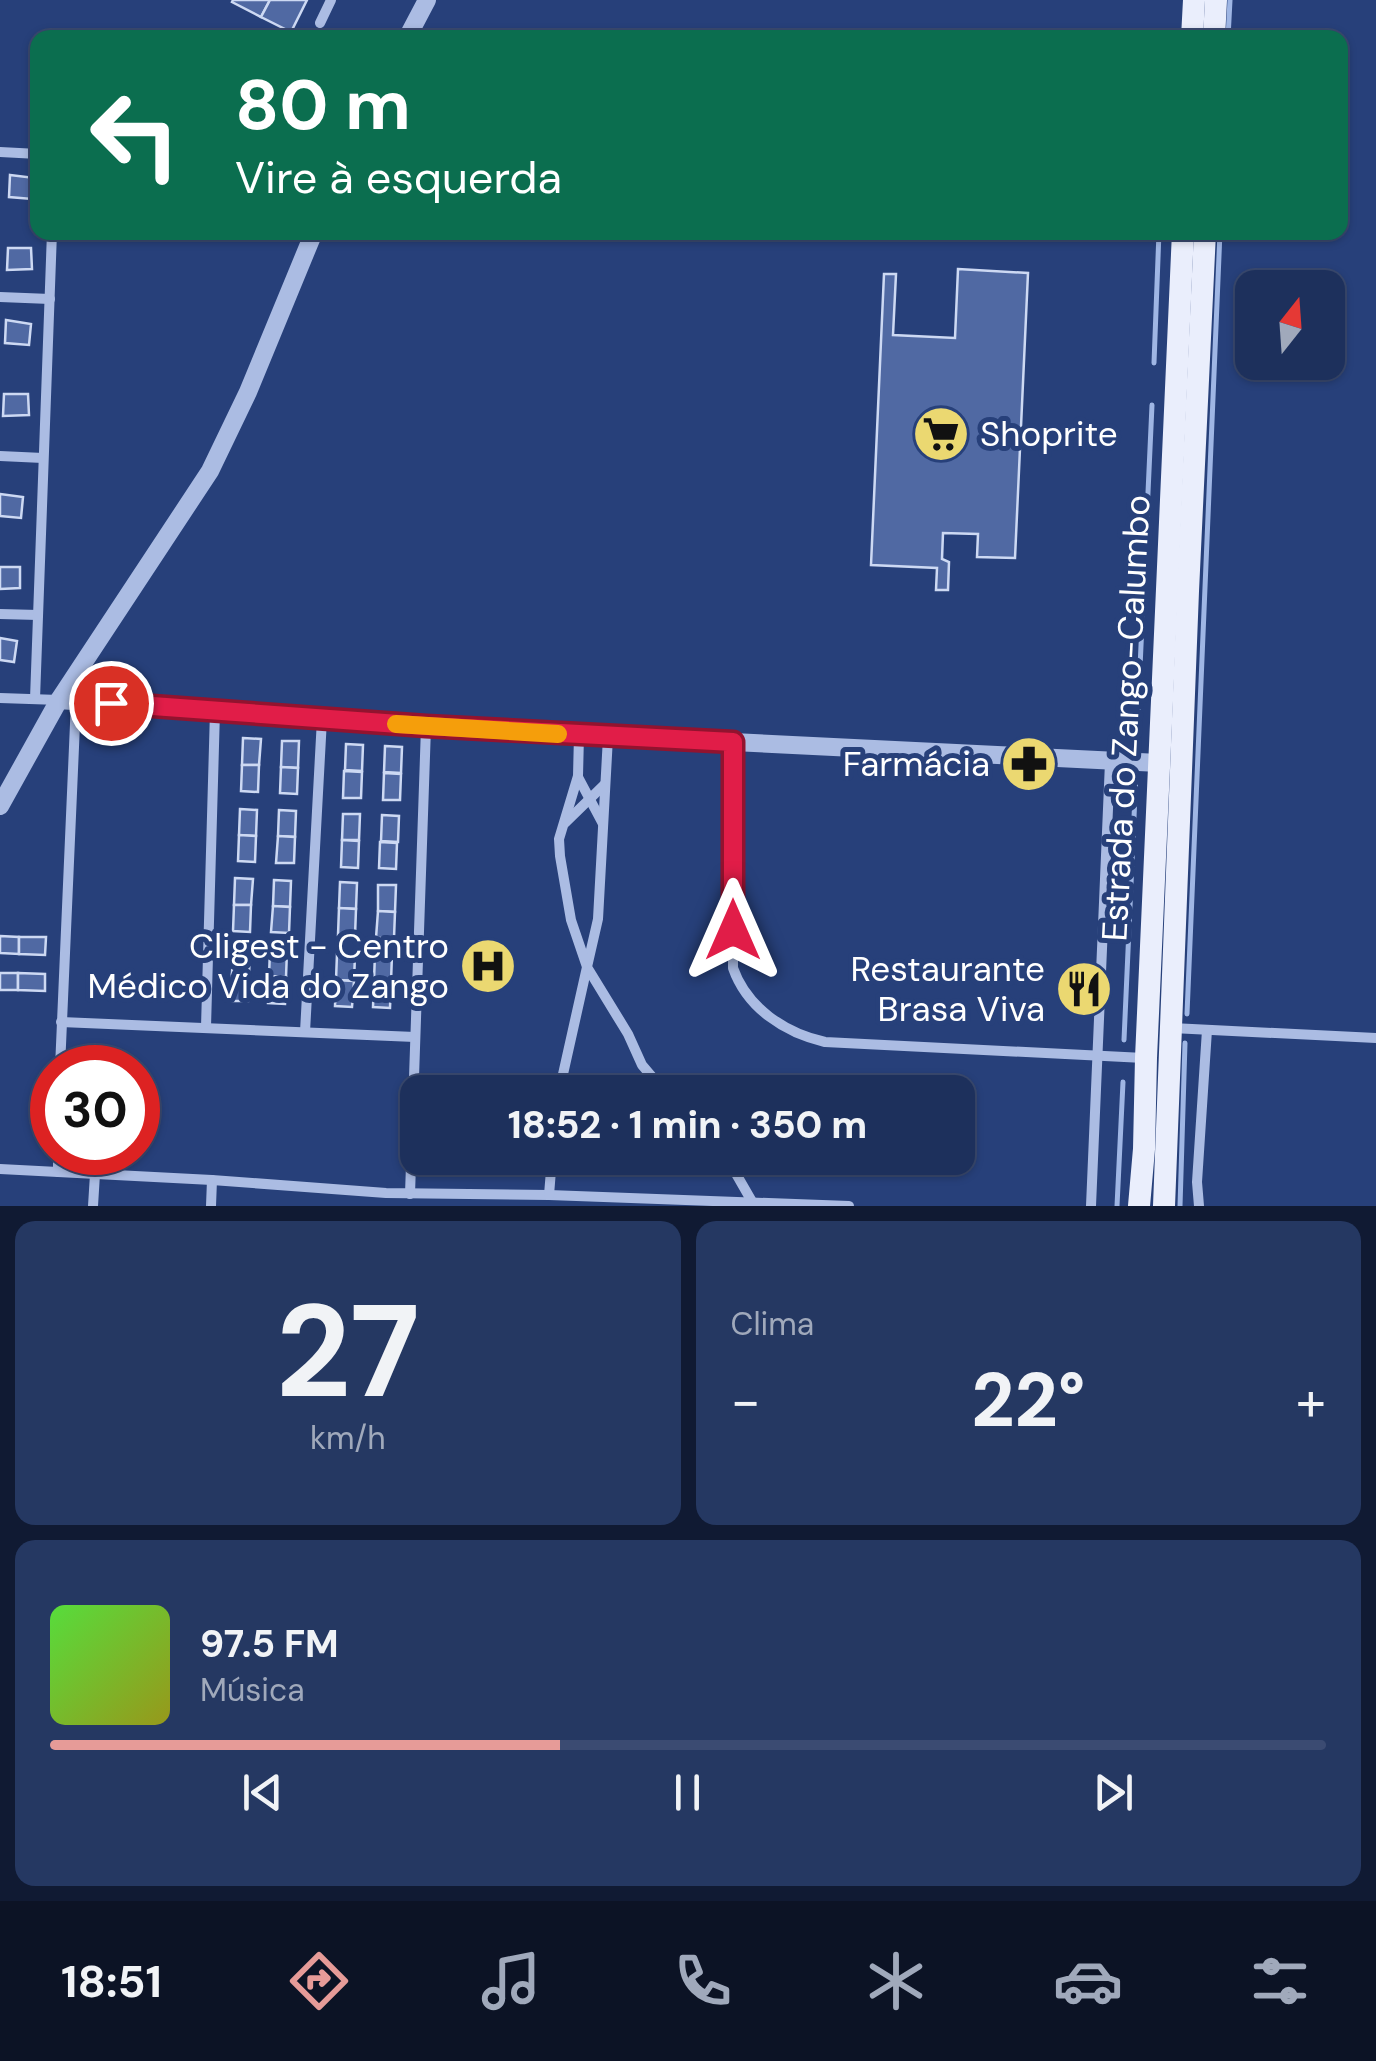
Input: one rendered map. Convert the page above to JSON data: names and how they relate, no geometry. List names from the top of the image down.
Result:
{
  "streets": {
    "main road": ["Estrada do Zango-Calumbo"]
  },
  "places": {
    "supermarket": ["Shoprite"],
    "pharmacy": ["Farmácia"],
    "hospital": ["Cligest - Centro Médico Vida do Zango"],
    "restaurant": ["Restaurante Brasa Viva"]
  },
  "north": "top",
  "page": {
    "turn": ["80 m", "Vire à esquerda"],
    "limit": "30",
    "trip": "18:52 · 1 min · 350 m",
    "tile": [
      ["27", "km/h"],
      "Clima"
    ],
    "heat": ["−", "22°", "+"],
    "song": ["97.5 FM", "Música"],
    "tabs": "18:51"
  }
}
